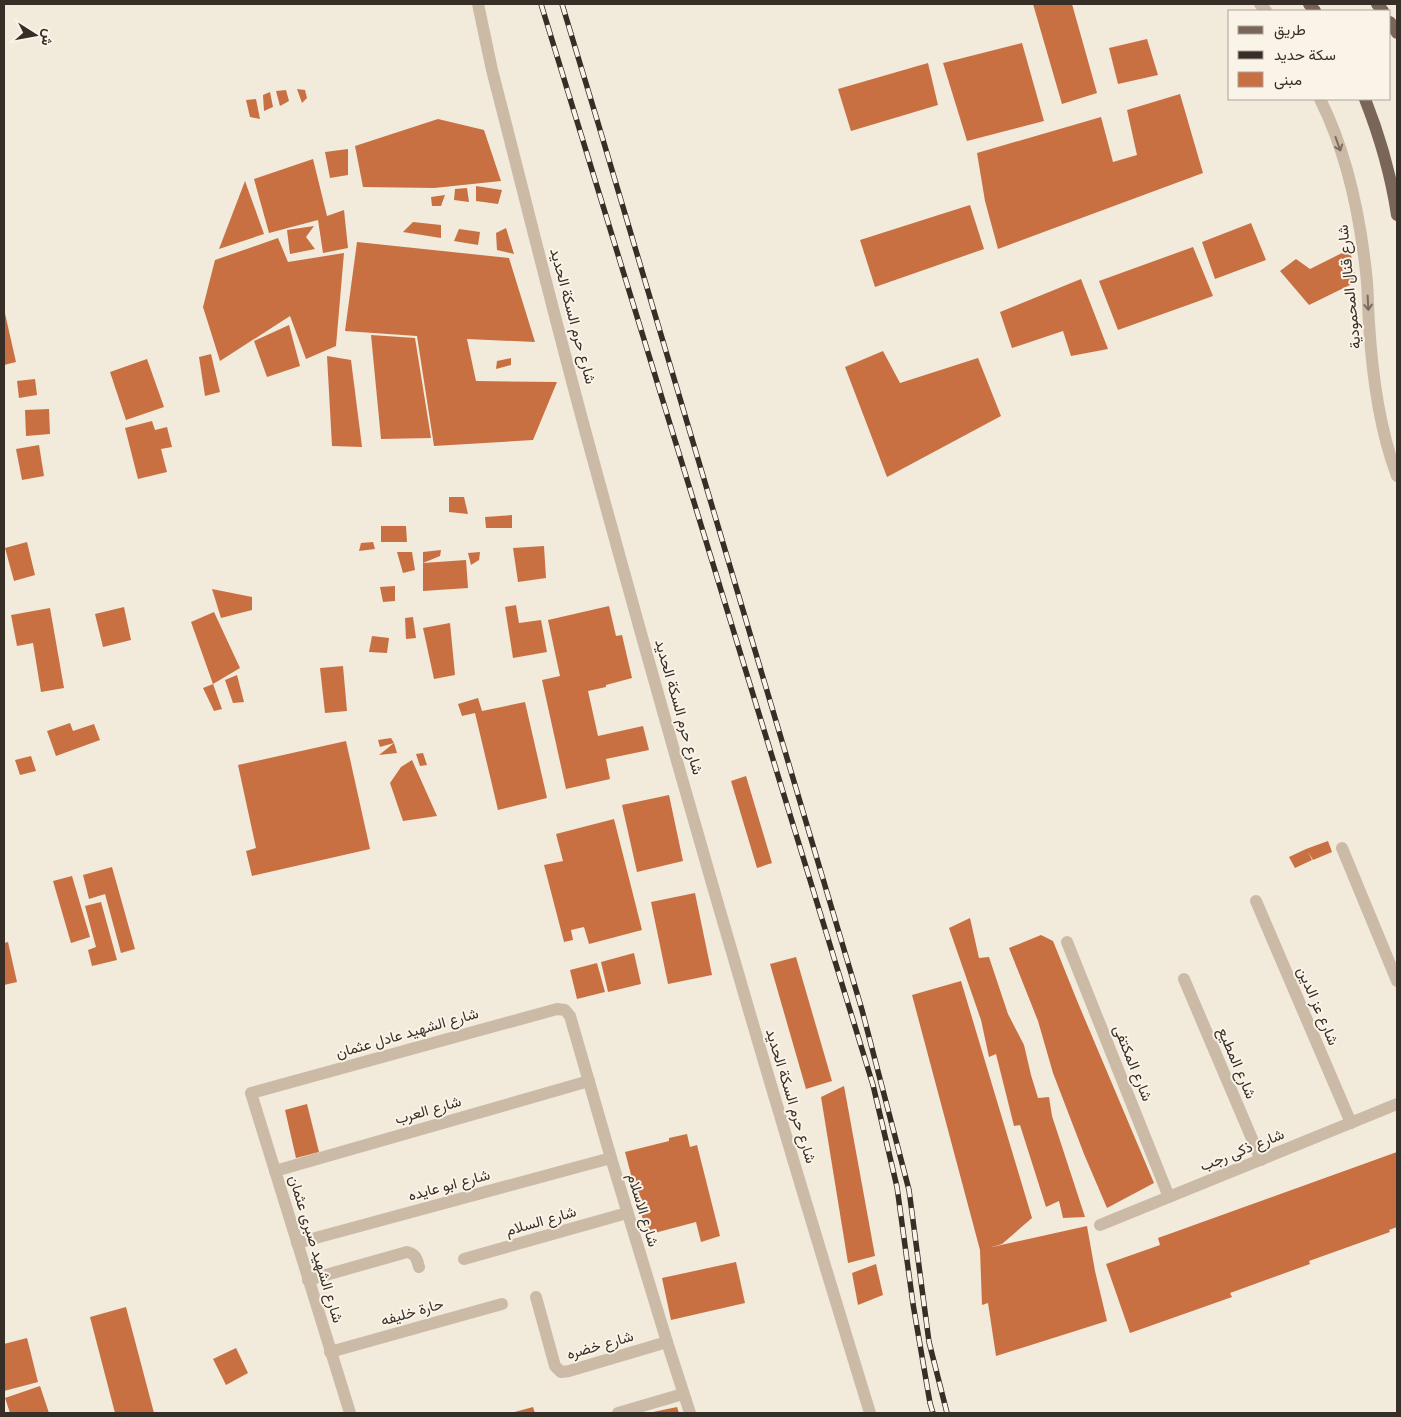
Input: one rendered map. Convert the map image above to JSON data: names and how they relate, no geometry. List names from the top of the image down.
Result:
{
  "streets": {
    "street": [
      "شارع قنال المحمودية",
      "شارع حرم السكة الحديد",
      "شارع عز الدين",
      "شارع الشهيد عادل عثمان",
      "شارع المكتفى",
      "شارع المطيع",
      "شارع العرب",
      "شارع ذكى رجب",
      "شارع ابو عايده",
      "شارع الاسلام",
      "شارع السلام",
      "شارع الشهيد صبرى عثمان",
      "حارة خليفه",
      "شارع خضره"
    ]
  },
  "crossings": [
    ["شارع عز الدين", "شارع ذكى رجب"],
    ["شارع الشهيد عادل عثمان", "شارع الاسلام"],
    ["شارع الشهيد عادل عثمان", "شارع الشهيد صبرى عثمان"],
    ["شارع المكتفى", "شارع ذكى رجب"],
    ["شارع المطيع", "شارع ذكى رجب"],
    ["شارع العرب", "شارع الاسلام"],
    ["شارع العرب", "شارع الشهيد صبرى عثمان"],
    ["شارع ابو عايده", "شارع الاسلام"],
    ["شارع ابو عايده", "شارع الشهيد صبرى عثمان"],
    ["شارع الاسلام", "شارع السلام"],
    ["شارع الاسلام", "شارع خضره"],
    ["شارع الشهيد صبرى عثمان", "حارة خليفه"]
  ],
  "one_way": ["شارع قنال المحمودية"],
  "legend": ["طريق", "سكة حديد", "مبنى"],
  "north": "right"
}
